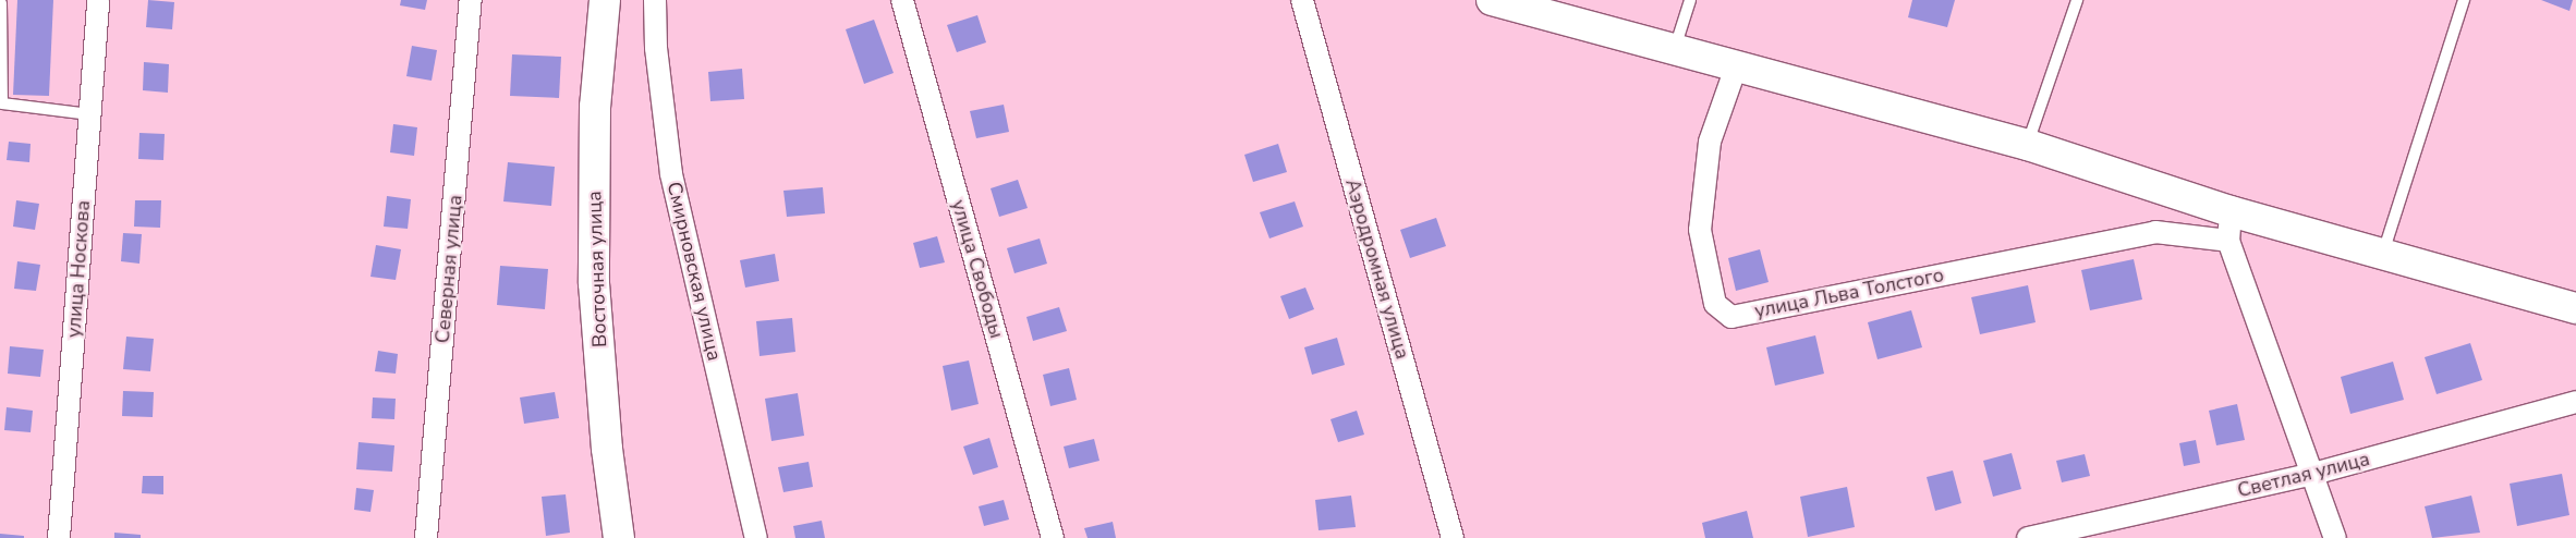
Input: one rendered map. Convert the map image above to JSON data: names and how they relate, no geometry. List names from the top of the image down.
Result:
{
  "streets": {
    "street": [
      "улица Носкова",
      "Северная улица",
      "Восточная улица",
      "улица Свободы",
      "Аэродромная улица",
      "Смирновская улица",
      "улица Льва Толстого",
      "Светлая улица"
    ]
  }
}
